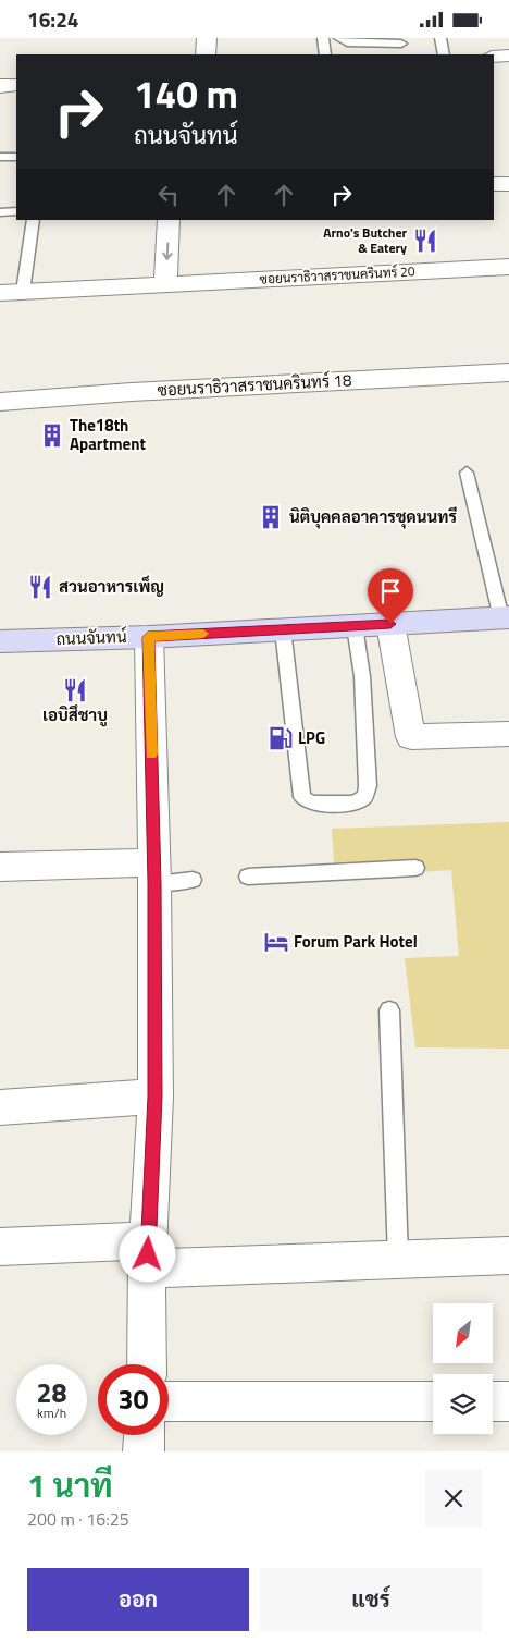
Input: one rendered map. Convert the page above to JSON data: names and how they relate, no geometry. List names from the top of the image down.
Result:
{
  "streets": {
    "main road": ["ถนนจันทน์"],
    "street": ["ซอยนราธิวาสราชนครินทร์ 20", "ซอยนราธิวาสราชนครินทร์ 18"]
  },
  "places": {
    "restaurant": ["Arno's Butcher & Eatery", "สวนอาหารเพ็ญ", "เอบิสึชาบู"],
    "building": ["The18th Apartment", "นิติบุคคลอาคารชุดนนทรี"],
    "fuel station": ["LPG"],
    "hotel": ["Forum Park Hotel"]
  },
  "north": "bottom left",
  "page": {
    "status": "16:24",
    "turn": ["140 m", "ถนนจันทน์"],
    "speed": "28 km/h",
    "limit": "30",
    "heading": ["1 นาที", "200 m · 16:25"],
    "buttons": ["ออก", "แชร์"]
  }
}
